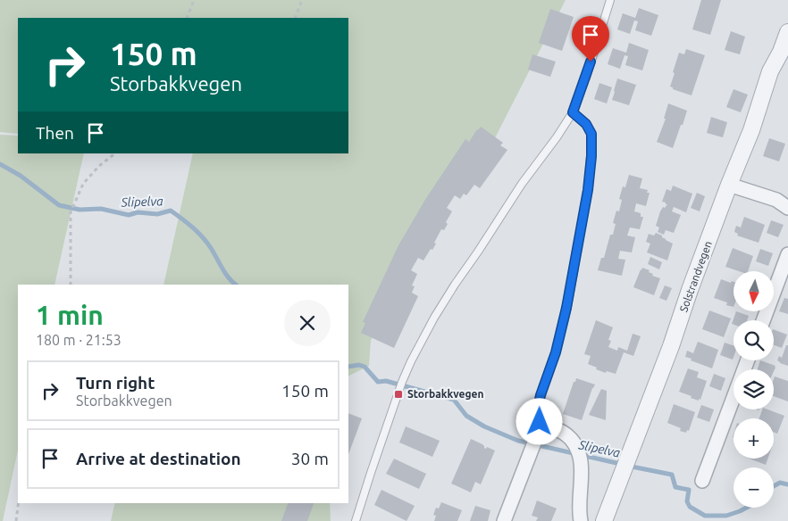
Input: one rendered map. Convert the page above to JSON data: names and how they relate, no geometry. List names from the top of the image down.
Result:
{
  "streets": {
    "street": ["Solstrandvegen"]
  },
  "water": ["Slipelva"],
  "places": {
    "transit": ["Storbakkvegen"]
  },
  "north": "bottom",
  "page": {
    "turn": ["150 m", "Storbakkvegen"],
    "then": "Then",
    "map_buttons": ["+", "−"],
    "heading": ["1 min", "180 m · 21:53"],
    "list": [
      {
        "name": "Turn right",
        "note": "Storbakkvegen",
        "value": "150 m"
      },
      {
        "name": "Arrive at destination",
        "value": "30 m"
      }
    ]
  }
}
